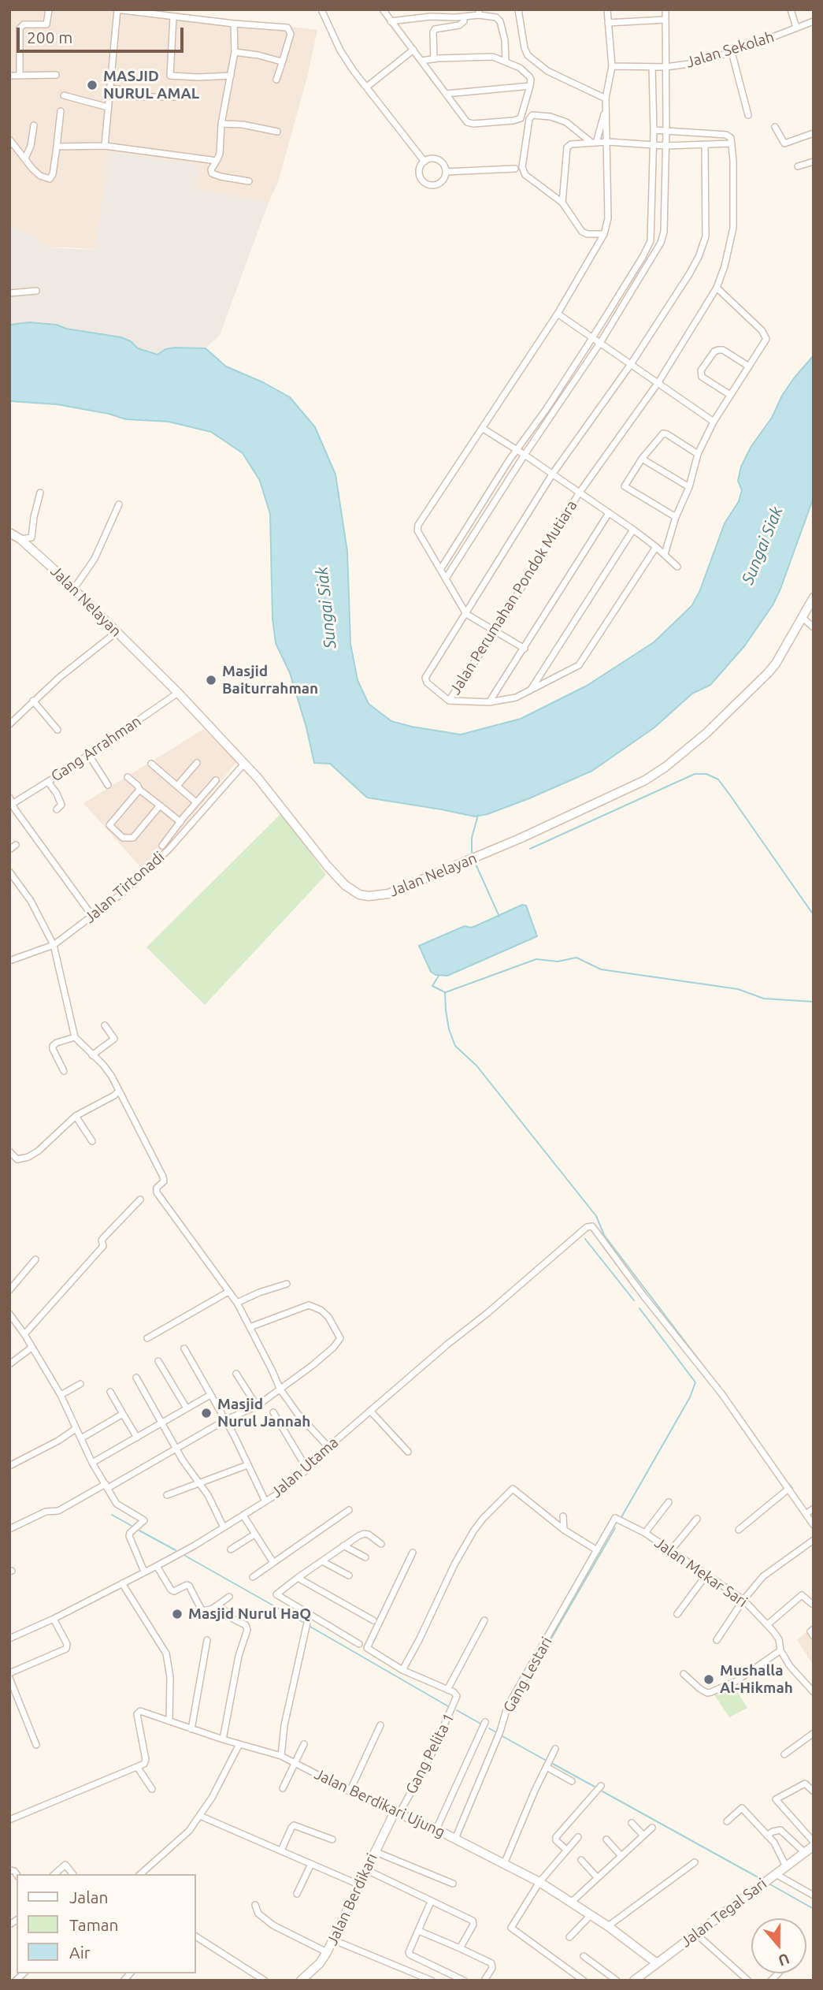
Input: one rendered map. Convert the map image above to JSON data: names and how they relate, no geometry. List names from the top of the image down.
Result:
{
  "streets": {
    "main road": [
      "Jalan Nelayan",
      "Jalan Berdikari Ujung",
      "Jalan Berdikari",
      "Jalan Tegal Sari"
    ],
    "street": [
      "Jalan Sekolah",
      "Jalan Perumahan Pondok Mutiara",
      "Gang Arrahman",
      "Jalan Tirtonadi",
      "Jalan Utama",
      "Jalan Mekar Sari",
      "Gang Lestari",
      "Gang Pelita 1"
    ]
  },
  "crossings": [
    ["Jalan Nelayan", "Gang Arrahman"],
    ["Jalan Nelayan", "Jalan Tirtonadi"],
    ["Jalan Mekar Sari", "Gang Lestari"],
    ["Gang Lestari", "Jalan Berdikari Ujung"],
    ["Gang Pelita 1", "Jalan Berdikari Ujung"],
    ["Gang Pelita 1", "Jalan Berdikari"],
    ["Jalan Berdikari Ujung", "Jalan Berdikari"],
    ["Jalan Berdikari Ujung", "Jalan Tegal Sari"]
  ],
  "water": ["Sungai Siak"],
  "places": [
    "MASJID NURUL AMAL",
    "Masjid Baiturrahman",
    "Masjid Nurul Jannah",
    "Masjid Nurul HaQ",
    "Mushalla Al-Hikmah"
  ],
  "legend": ["Jalan", "Taman", "Air"],
  "scale_bar": "200 m",
  "north": "bottom"
}
